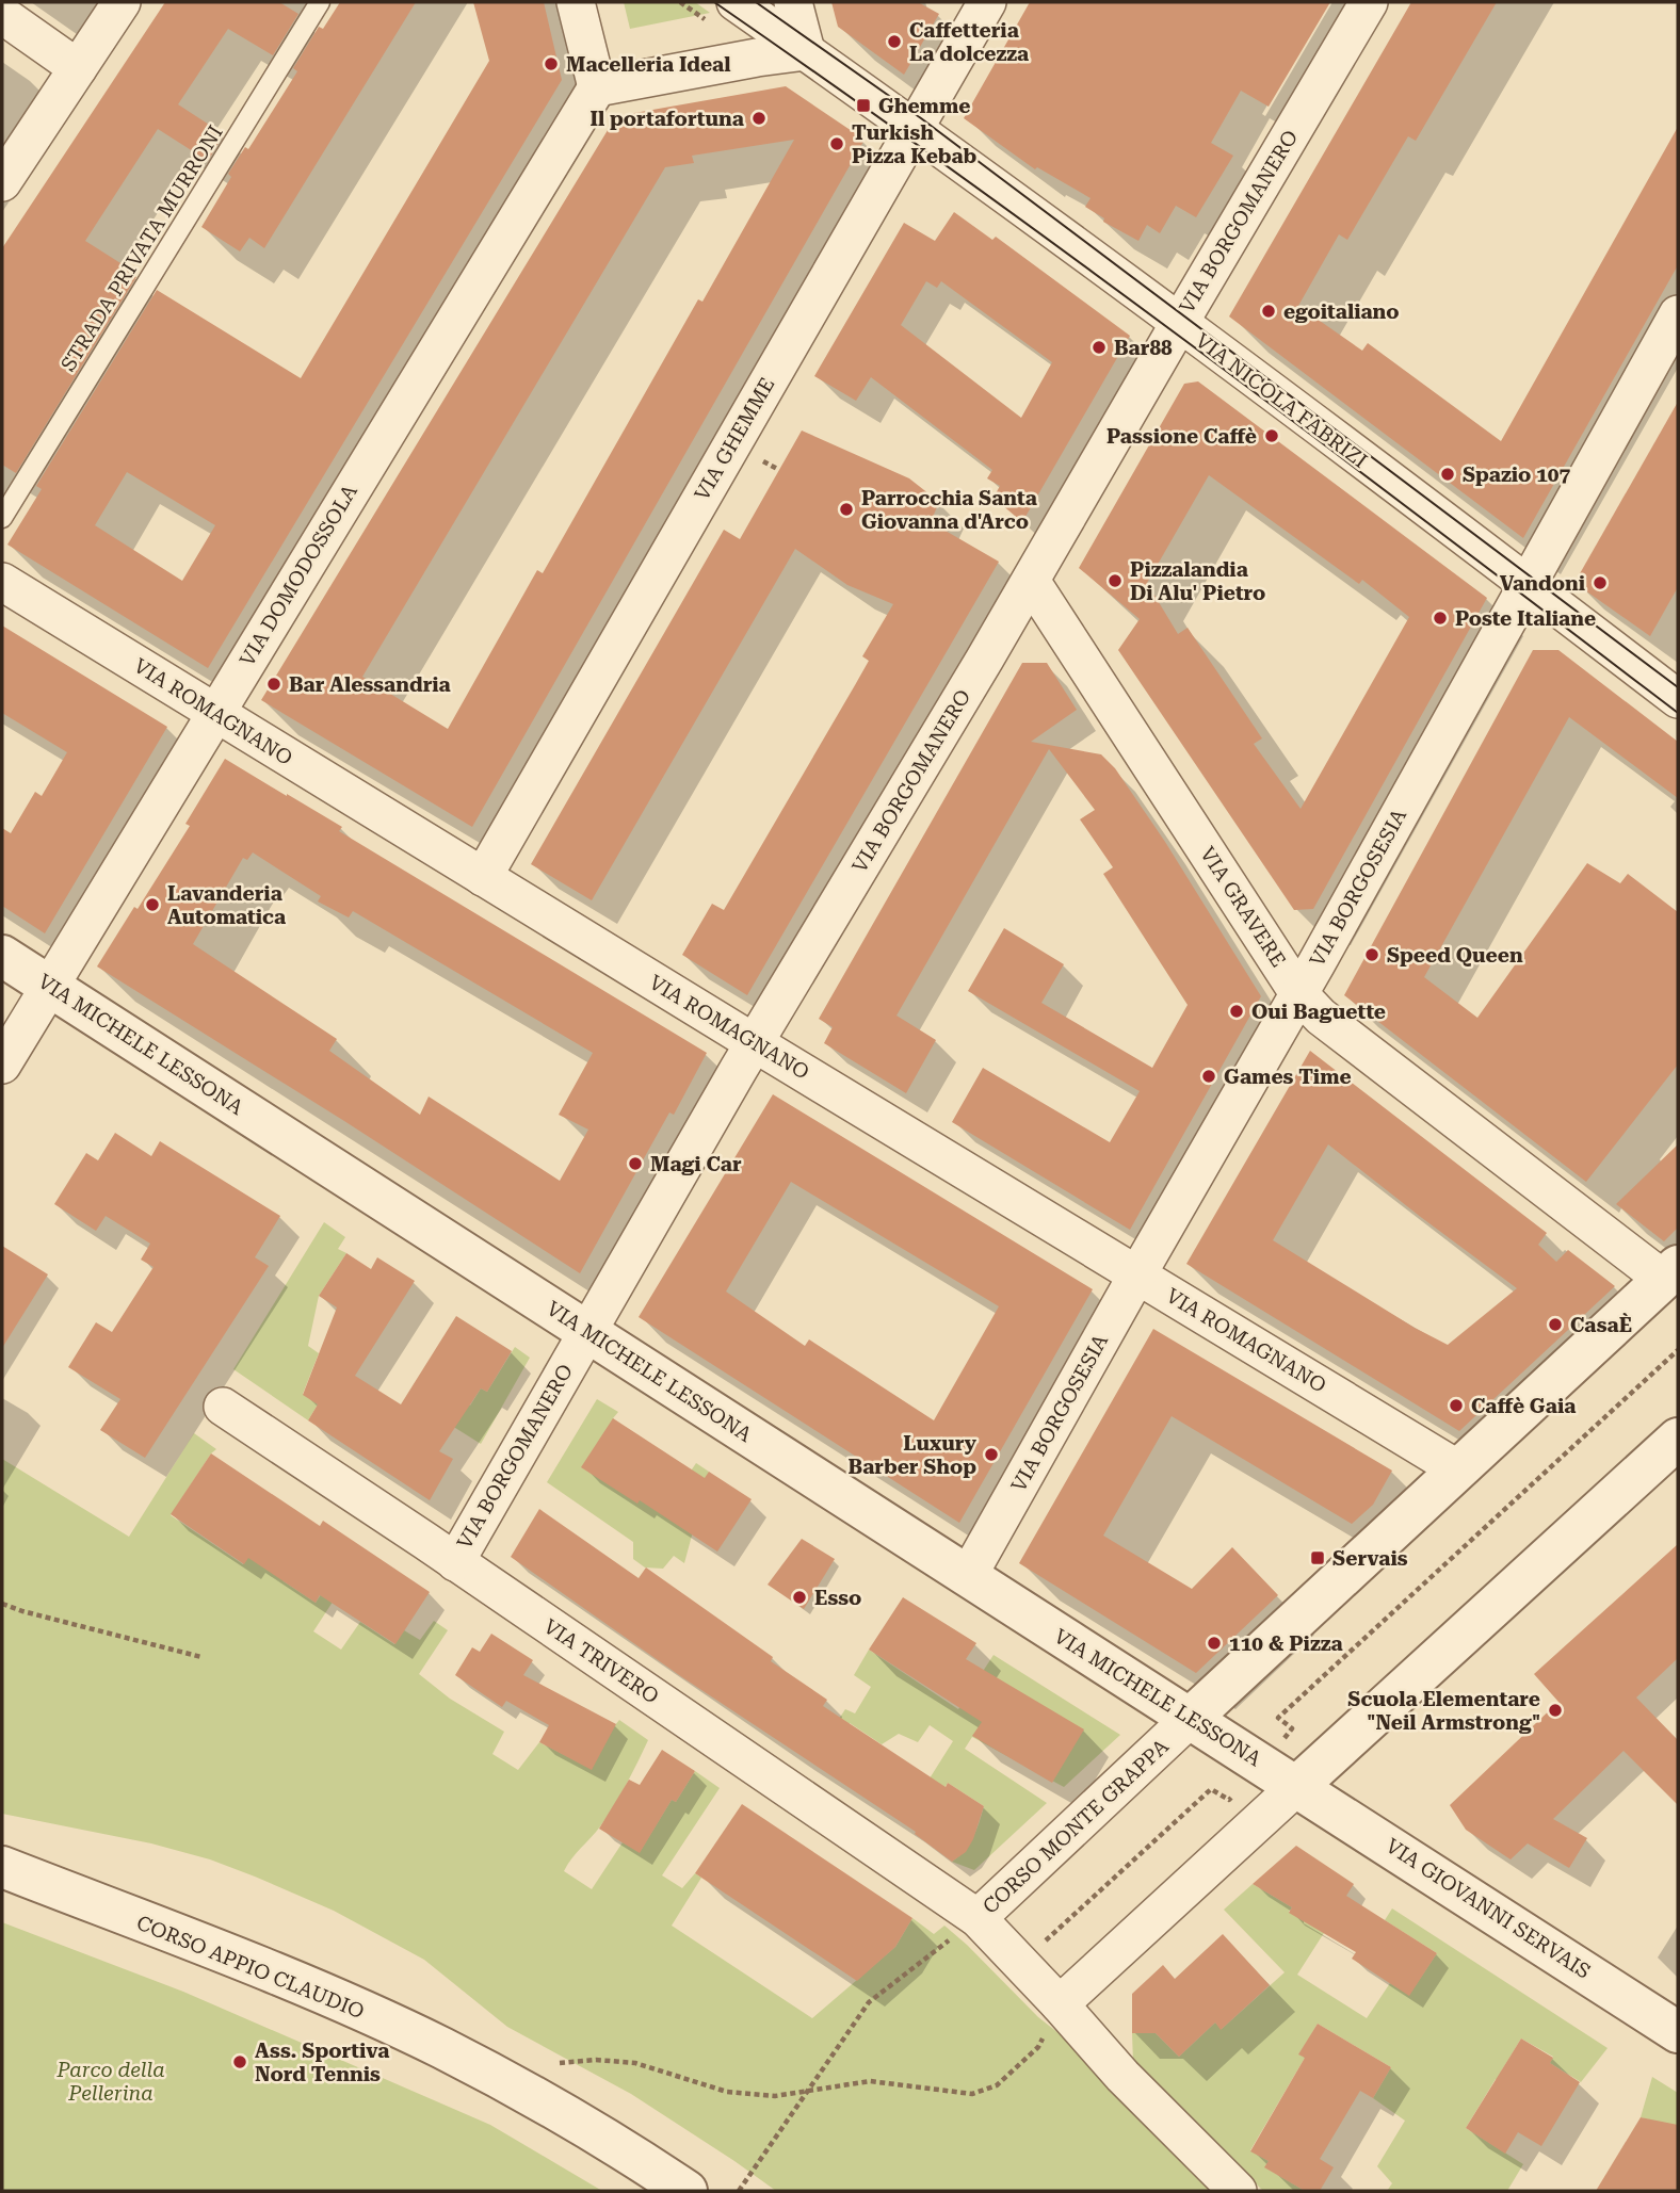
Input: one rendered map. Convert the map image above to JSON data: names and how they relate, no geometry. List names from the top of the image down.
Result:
{
  "streets": {
    "street": [
      "VIA BORGOMANERO",
      "VIA NICOLA FABRIZI",
      "VIA GHEMME",
      "VIA DOMODOSSOLA",
      "VIA ROMAGNANO",
      "VIA BORGOSESIA",
      "VIA GRAVERE",
      "VIA MICHELE LESSONA",
      "VIA TRIVERO",
      "CORSO MONTE GRAPPA",
      "VIA GIOVANNI SERVAIS",
      "CORSO APPIO CLAUDIO"
    ],
    "lane": ["STRADA PRIVATA MURRONI"]
  },
  "crossings": [
    ["VIA BORGOMANERO", "VIA NICOLA FABRIZI"],
    ["VIA BORGOMANERO", "VIA ROMAGNANO"],
    ["VIA BORGOMANERO", "VIA GRAVERE"],
    ["VIA BORGOMANERO", "VIA MICHELE LESSONA"],
    ["VIA BORGOMANERO", "VIA TRIVERO"],
    ["VIA NICOLA FABRIZI", "VIA GHEMME"],
    ["VIA NICOLA FABRIZI", "VIA BORGOSESIA"],
    ["VIA GHEMME", "VIA ROMAGNANO"],
    ["VIA DOMODOSSOLA", "VIA ROMAGNANO"],
    ["VIA DOMODOSSOLA", "VIA MICHELE LESSONA"],
    ["VIA ROMAGNANO", "VIA BORGOSESIA"],
    ["VIA ROMAGNANO", "CORSO MONTE GRAPPA"],
    ["VIA BORGOSESIA", "VIA GRAVERE"],
    ["VIA BORGOSESIA", "VIA MICHELE LESSONA"],
    ["VIA GRAVERE", "CORSO MONTE GRAPPA"],
    ["VIA MICHELE LESSONA", "CORSO MONTE GRAPPA"],
    ["VIA MICHELE LESSONA", "VIA GIOVANNI SERVAIS"],
    ["VIA TRIVERO", "CORSO MONTE GRAPPA"]
  ],
  "parks": ["Parco della Pellerina"],
  "places": {
    "other": [
      "Caffetteria La dolcezza",
      "Macelleria Ideal",
      "Il portafortuna",
      "Turkish Pizza Kebab",
      "egoitaliano",
      "Bar88",
      "Passione Caffè",
      "Spazio 107",
      "Parrocchia Santa Giovanna d'Arco",
      "Pizzalandia Di Alu' Pietro",
      "Vandoni",
      "Poste Italiane",
      "Bar Alessandria",
      "Lavanderia Automatica",
      "Speed Queen",
      "Oui Baguette",
      "Games Time",
      "Magi Car",
      "CasaÈ",
      "Caffè Gaia",
      "Luxury Barber Shop",
      "Esso",
      "110 & Pizza",
      "Scuola Elementare \"Neil Armstrong\"",
      "Ass. Sportiva Nord Tennis"
    ],
    "transit": ["Ghemme", "Servais"]
  }
}
